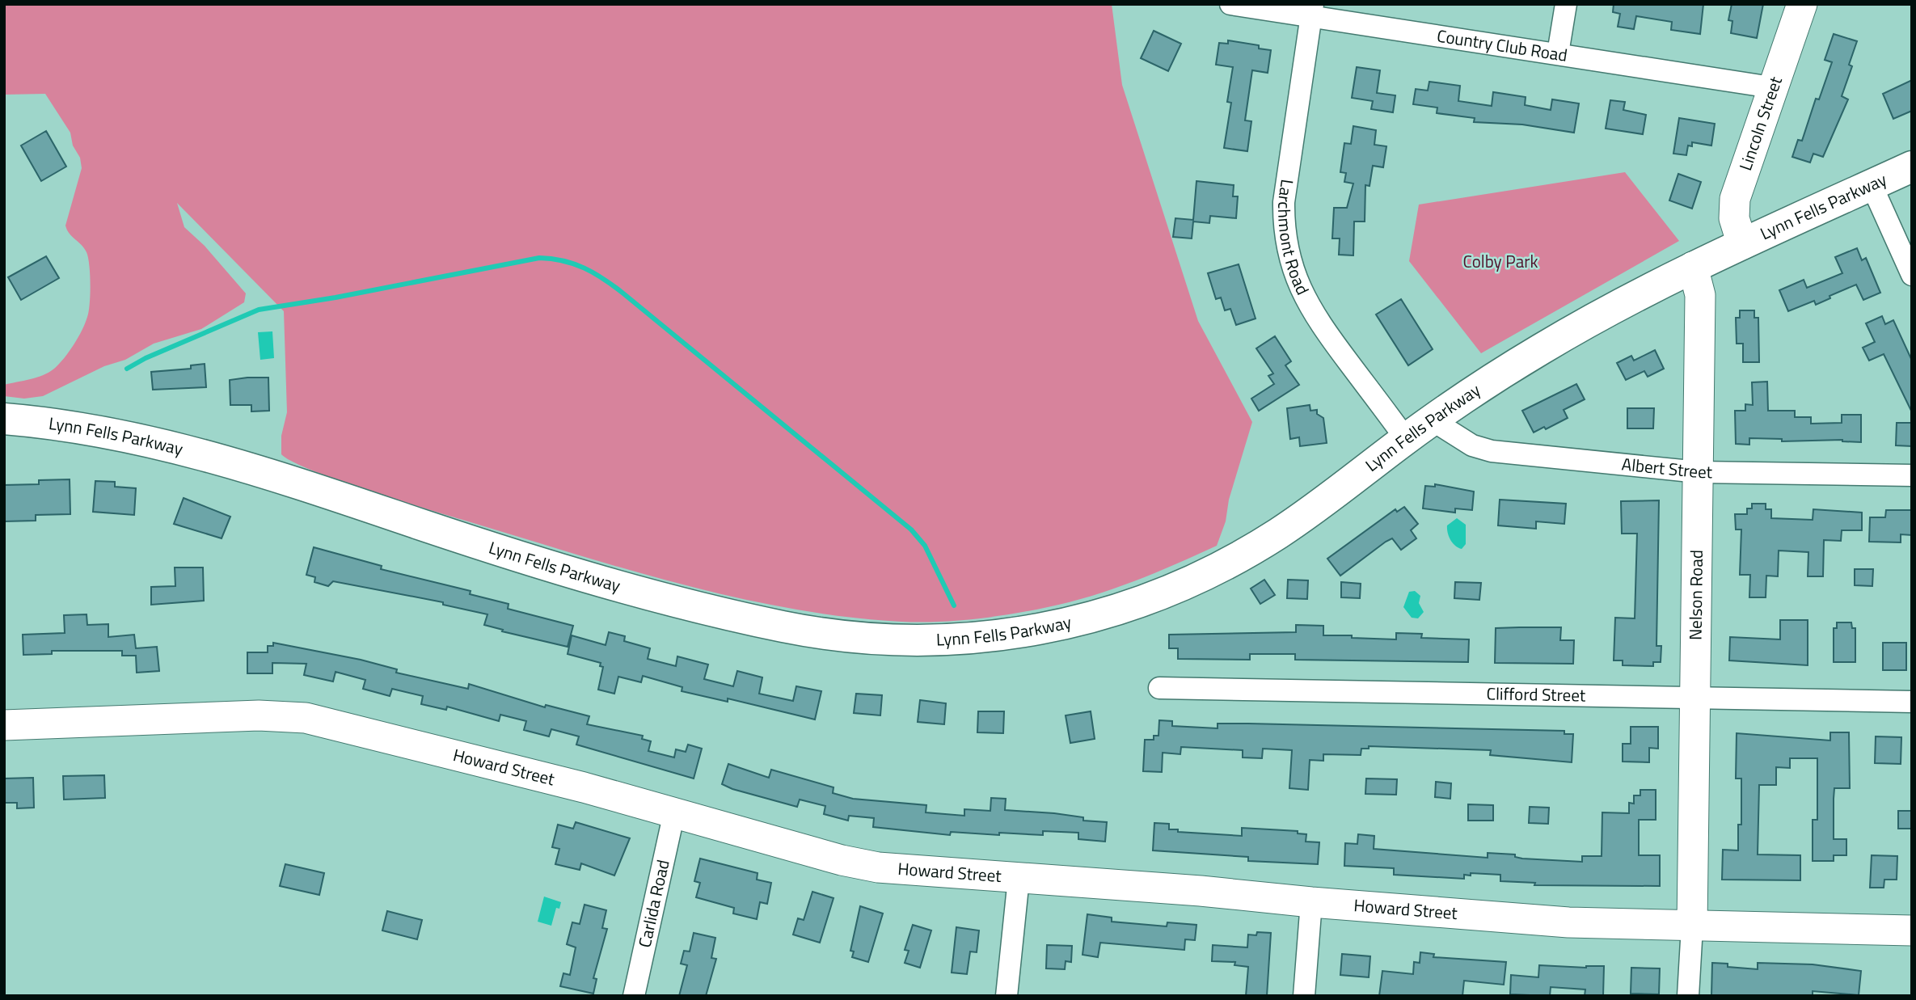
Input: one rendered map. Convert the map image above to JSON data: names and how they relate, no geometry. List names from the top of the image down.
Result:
{
  "streets": {
    "main road": ["Lynn Fells Parkway"],
    "street": [
      "Country Club Road",
      "Lincoln Street",
      "Larchmont Road",
      "Albert Street",
      "Nelson Road",
      "Clifford Street",
      "Howard Street",
      "Carlida Road"
    ]
  },
  "crossings": [
    ["Country Club Road", "Lincoln Street"],
    ["Country Club Road", "Larchmont Road"],
    ["Lincoln Street", "Lynn Fells Parkway"],
    ["Lynn Fells Parkway", "Larchmont Road"],
    ["Lynn Fells Parkway", "Albert Street"],
    ["Lynn Fells Parkway", "Nelson Road"],
    ["Albert Street", "Nelson Road"],
    ["Nelson Road", "Clifford Street"],
    ["Nelson Road", "Howard Street"],
    ["Howard Street", "Carlida Road"]
  ],
  "parks": ["Colby Park"]
}
